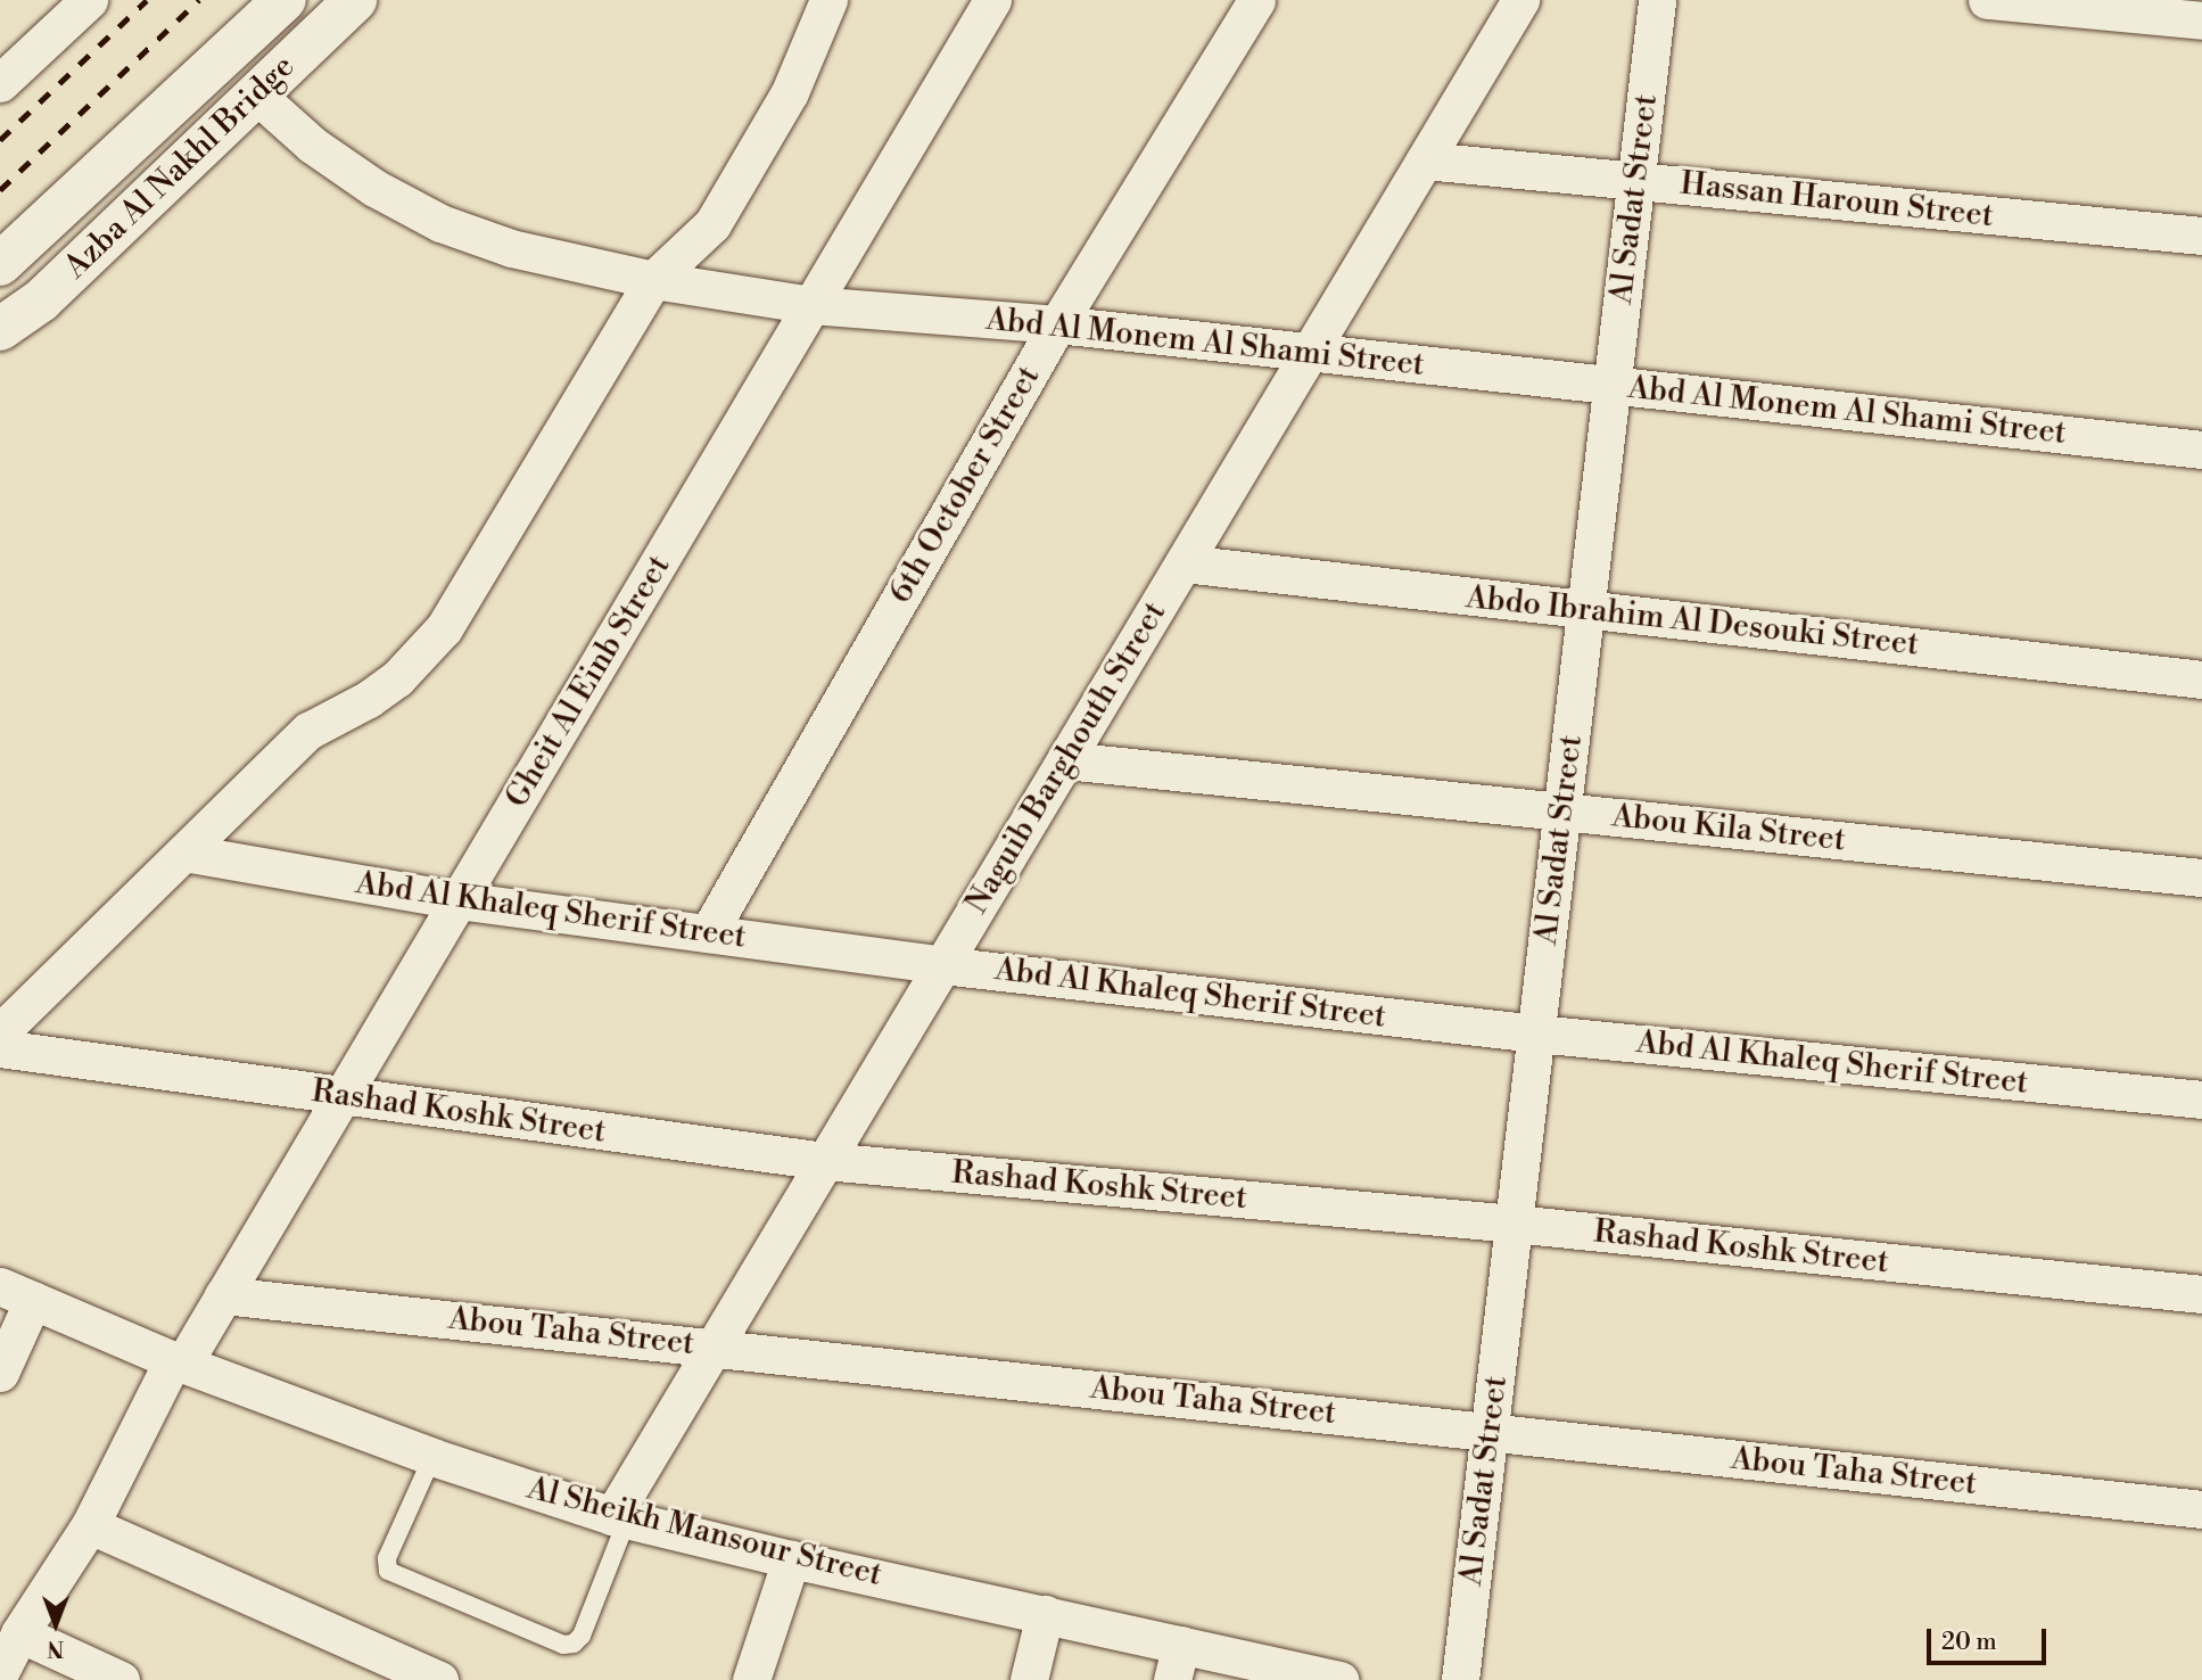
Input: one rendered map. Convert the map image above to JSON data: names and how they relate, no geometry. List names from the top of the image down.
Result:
{
  "streets": {
    "main road": ["Azba Al Nakhl Bridge"],
    "street": [
      "Al Sadat Street",
      "Hassan Haroun Street",
      "Abd Al Monem Al Shami Street",
      "6th October Street",
      "Abdo Ibrahim Al Desouki Street",
      "Gheit Al Einb Street",
      "Naguib Barghouth Street",
      "Abou Kila Street",
      "Abd Al Khaleq Sherif Street",
      "Rashad Koshk Street",
      "Abou Taha Street",
      "Al Sheikh Mansour Street"
    ]
  },
  "crossings": [
    ["Azba Al Nakhl Bridge", "Abd Al Monem Al Shami Street"],
    ["Al Sadat Street", "Hassan Haroun Street"],
    ["Al Sadat Street", "Abd Al Monem Al Shami Street"],
    ["Al Sadat Street", "Abdo Ibrahim Al Desouki Street"],
    ["Al Sadat Street", "Abou Kila Street"],
    ["Al Sadat Street", "Abd Al Khaleq Sherif Street"],
    ["Al Sadat Street", "Rashad Koshk Street"],
    ["Al Sadat Street", "Abou Taha Street"],
    ["Hassan Haroun Street", "Naguib Barghouth Street"],
    ["Abd Al Monem Al Shami Street", "6th October Street"],
    ["Abd Al Monem Al Shami Street", "Gheit Al Einb Street"],
    ["Abd Al Monem Al Shami Street", "Naguib Barghouth Street"],
    ["6th October Street", "Abd Al Khaleq Sherif Street"],
    ["Abdo Ibrahim Al Desouki Street", "Naguib Barghouth Street"],
    ["Gheit Al Einb Street", "Abd Al Khaleq Sherif Street"],
    ["Gheit Al Einb Street", "Rashad Koshk Street"],
    ["Gheit Al Einb Street", "Abou Taha Street"],
    ["Gheit Al Einb Street", "Al Sheikh Mansour Street"],
    ["Naguib Barghouth Street", "Abou Kila Street"],
    ["Naguib Barghouth Street", "Abd Al Khaleq Sherif Street"],
    ["Naguib Barghouth Street", "Rashad Koshk Street"],
    ["Naguib Barghouth Street", "Abou Taha Street"],
    ["Naguib Barghouth Street", "Al Sheikh Mansour Street"]
  ],
  "scale_bar": "20 m",
  "north": "bottom"
}
